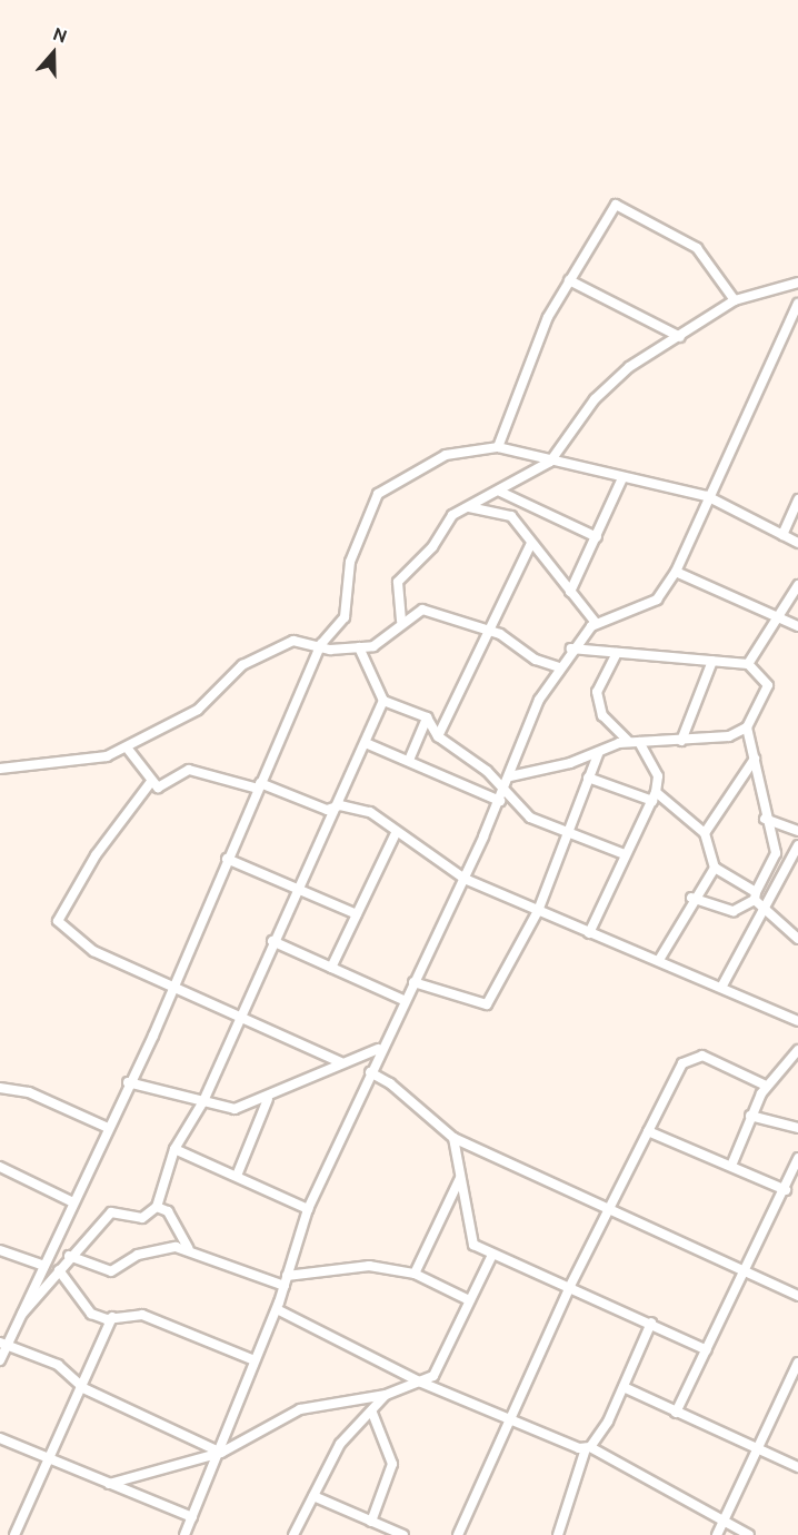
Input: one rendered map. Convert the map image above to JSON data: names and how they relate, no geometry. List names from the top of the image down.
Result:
{
  "north": "top"
}
